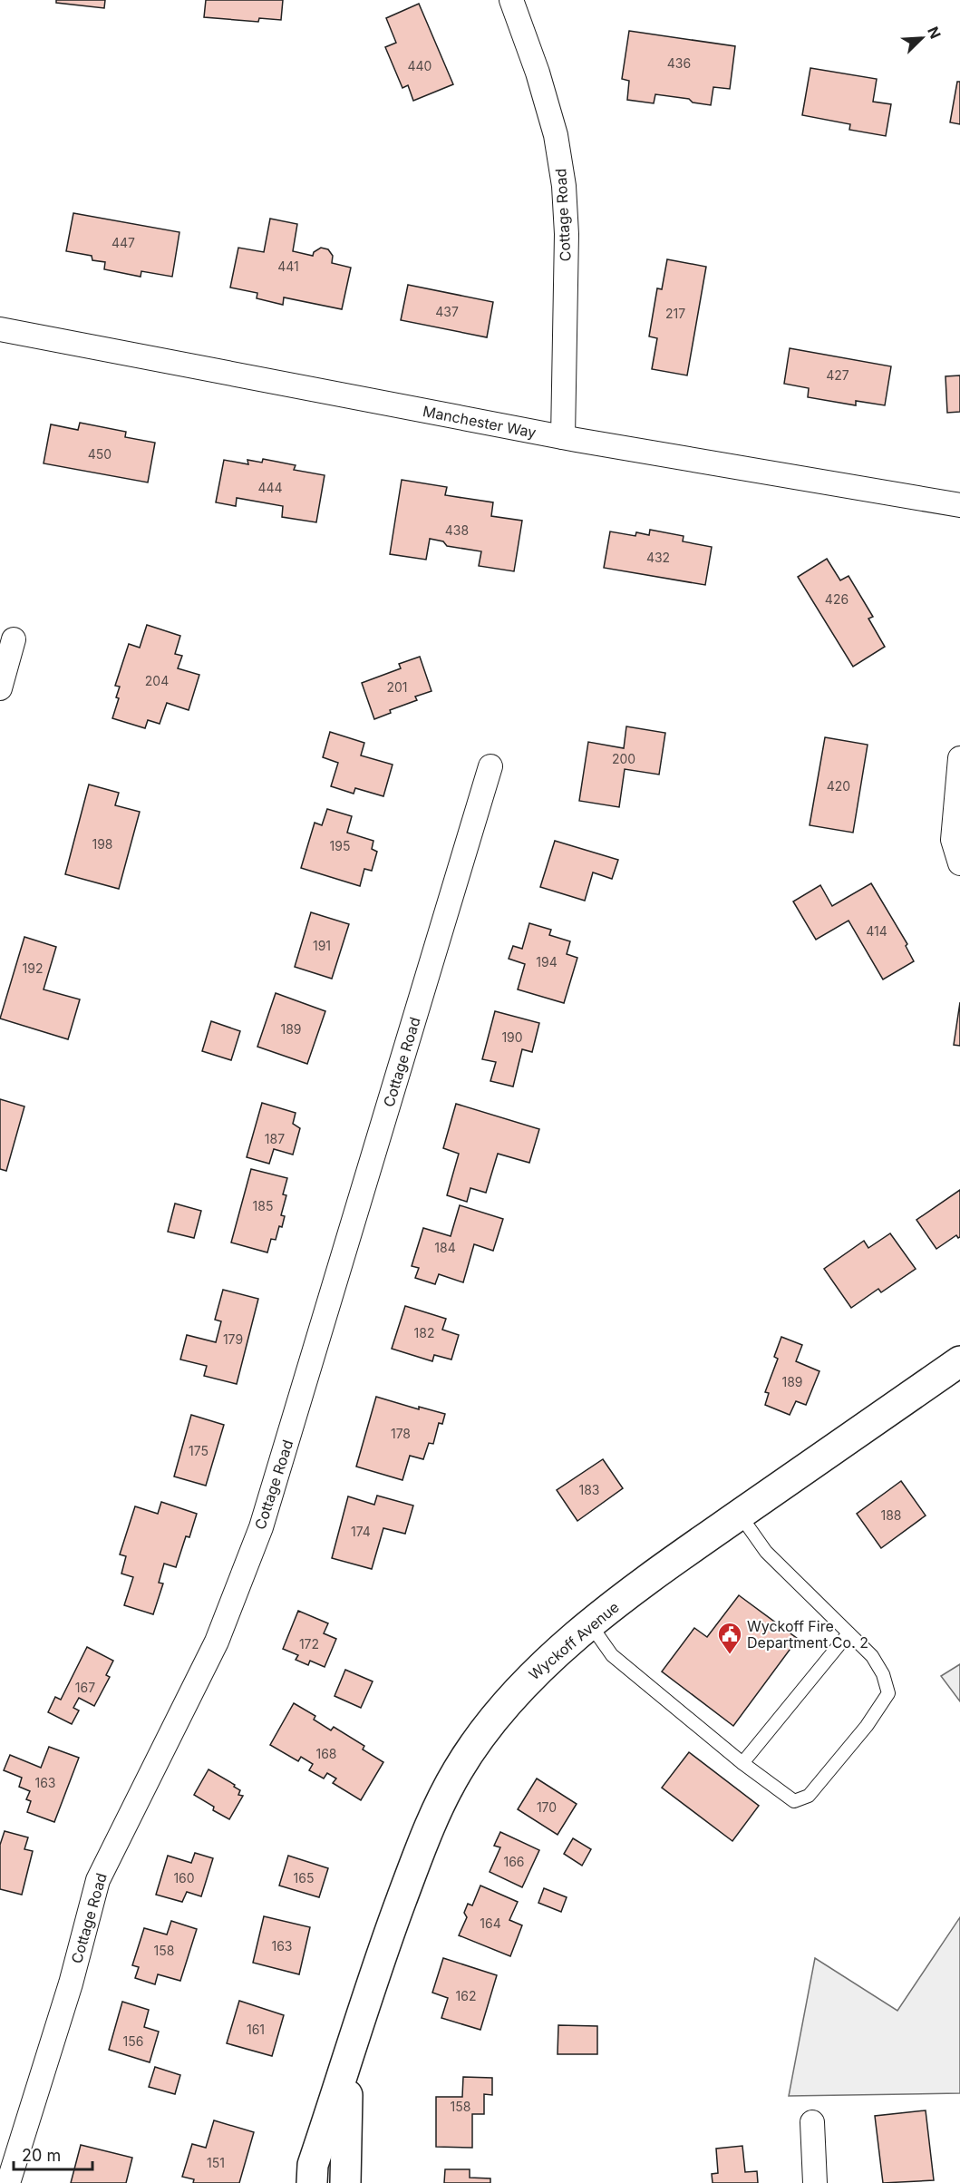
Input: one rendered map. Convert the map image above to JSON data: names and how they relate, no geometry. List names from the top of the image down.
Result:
{
  "streets": {
    "main road": ["Wyckoff Avenue"],
    "street": ["Cottage Road", "Manchester Way"]
  },
  "crossings": [
    ["Cottage Road", "Manchester Way"]
  ],
  "places": {
    "public building": ["Wyckoff Fire Department Co. 2"]
  },
  "house_numbers": [
    "436",
    "440",
    "447",
    "441",
    "437",
    "217",
    "427",
    "450",
    "444",
    "438",
    "432",
    "426",
    "204",
    "201",
    "200",
    "420",
    "198",
    "195",
    "414",
    "191",
    "194",
    "192",
    "189",
    "190",
    "187",
    "185",
    "184",
    "182",
    "179",
    "189",
    "178",
    "175",
    "183",
    "188",
    "174",
    "172",
    "167",
    "168",
    "163",
    "170",
    "166",
    "160",
    "165",
    "164",
    "163",
    "158",
    "162",
    "161",
    "156",
    "158",
    "151"
  ],
  "scale_bar": "20 m",
  "north": "top right"
}
